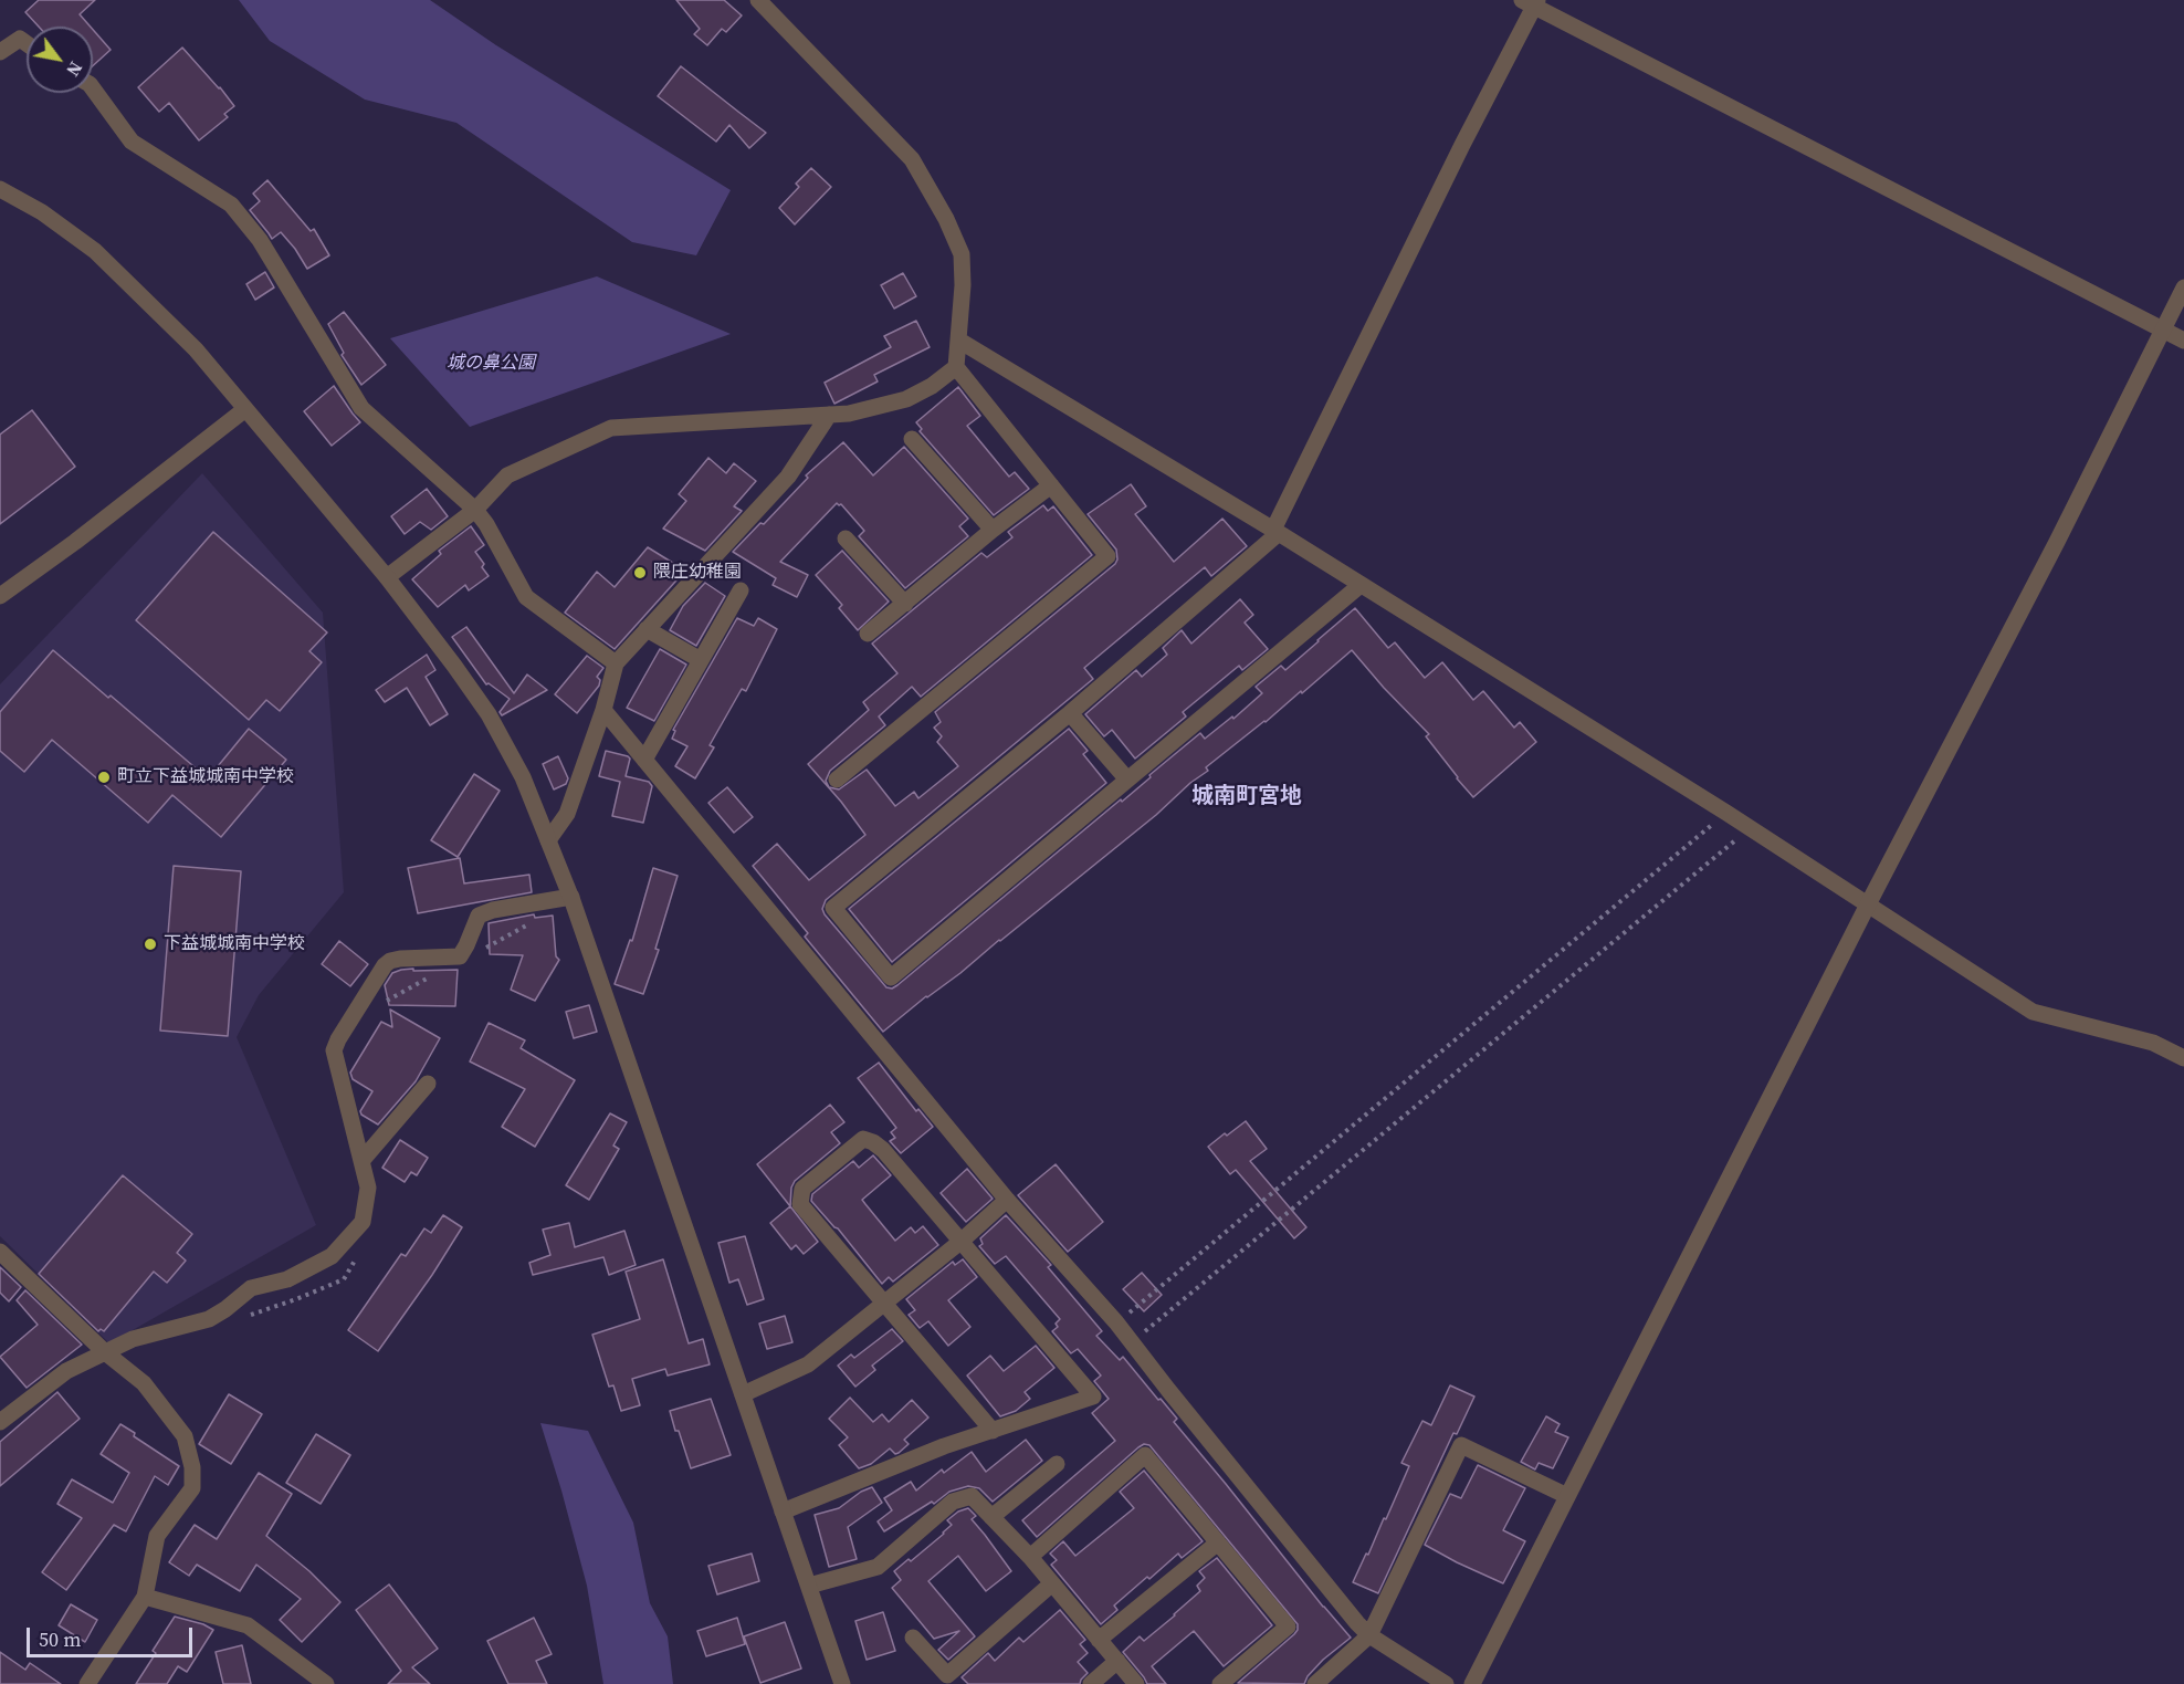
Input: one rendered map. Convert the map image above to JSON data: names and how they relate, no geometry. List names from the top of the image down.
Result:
{
  "districts": ["城南町宮地"],
  "parks": ["城の鼻公園"],
  "places": ["隈庄幼稚園", "町立下益城城南中学校", "下益城城南中学校"],
  "scale_bar": "50 m",
  "north": "bottom right"
}
